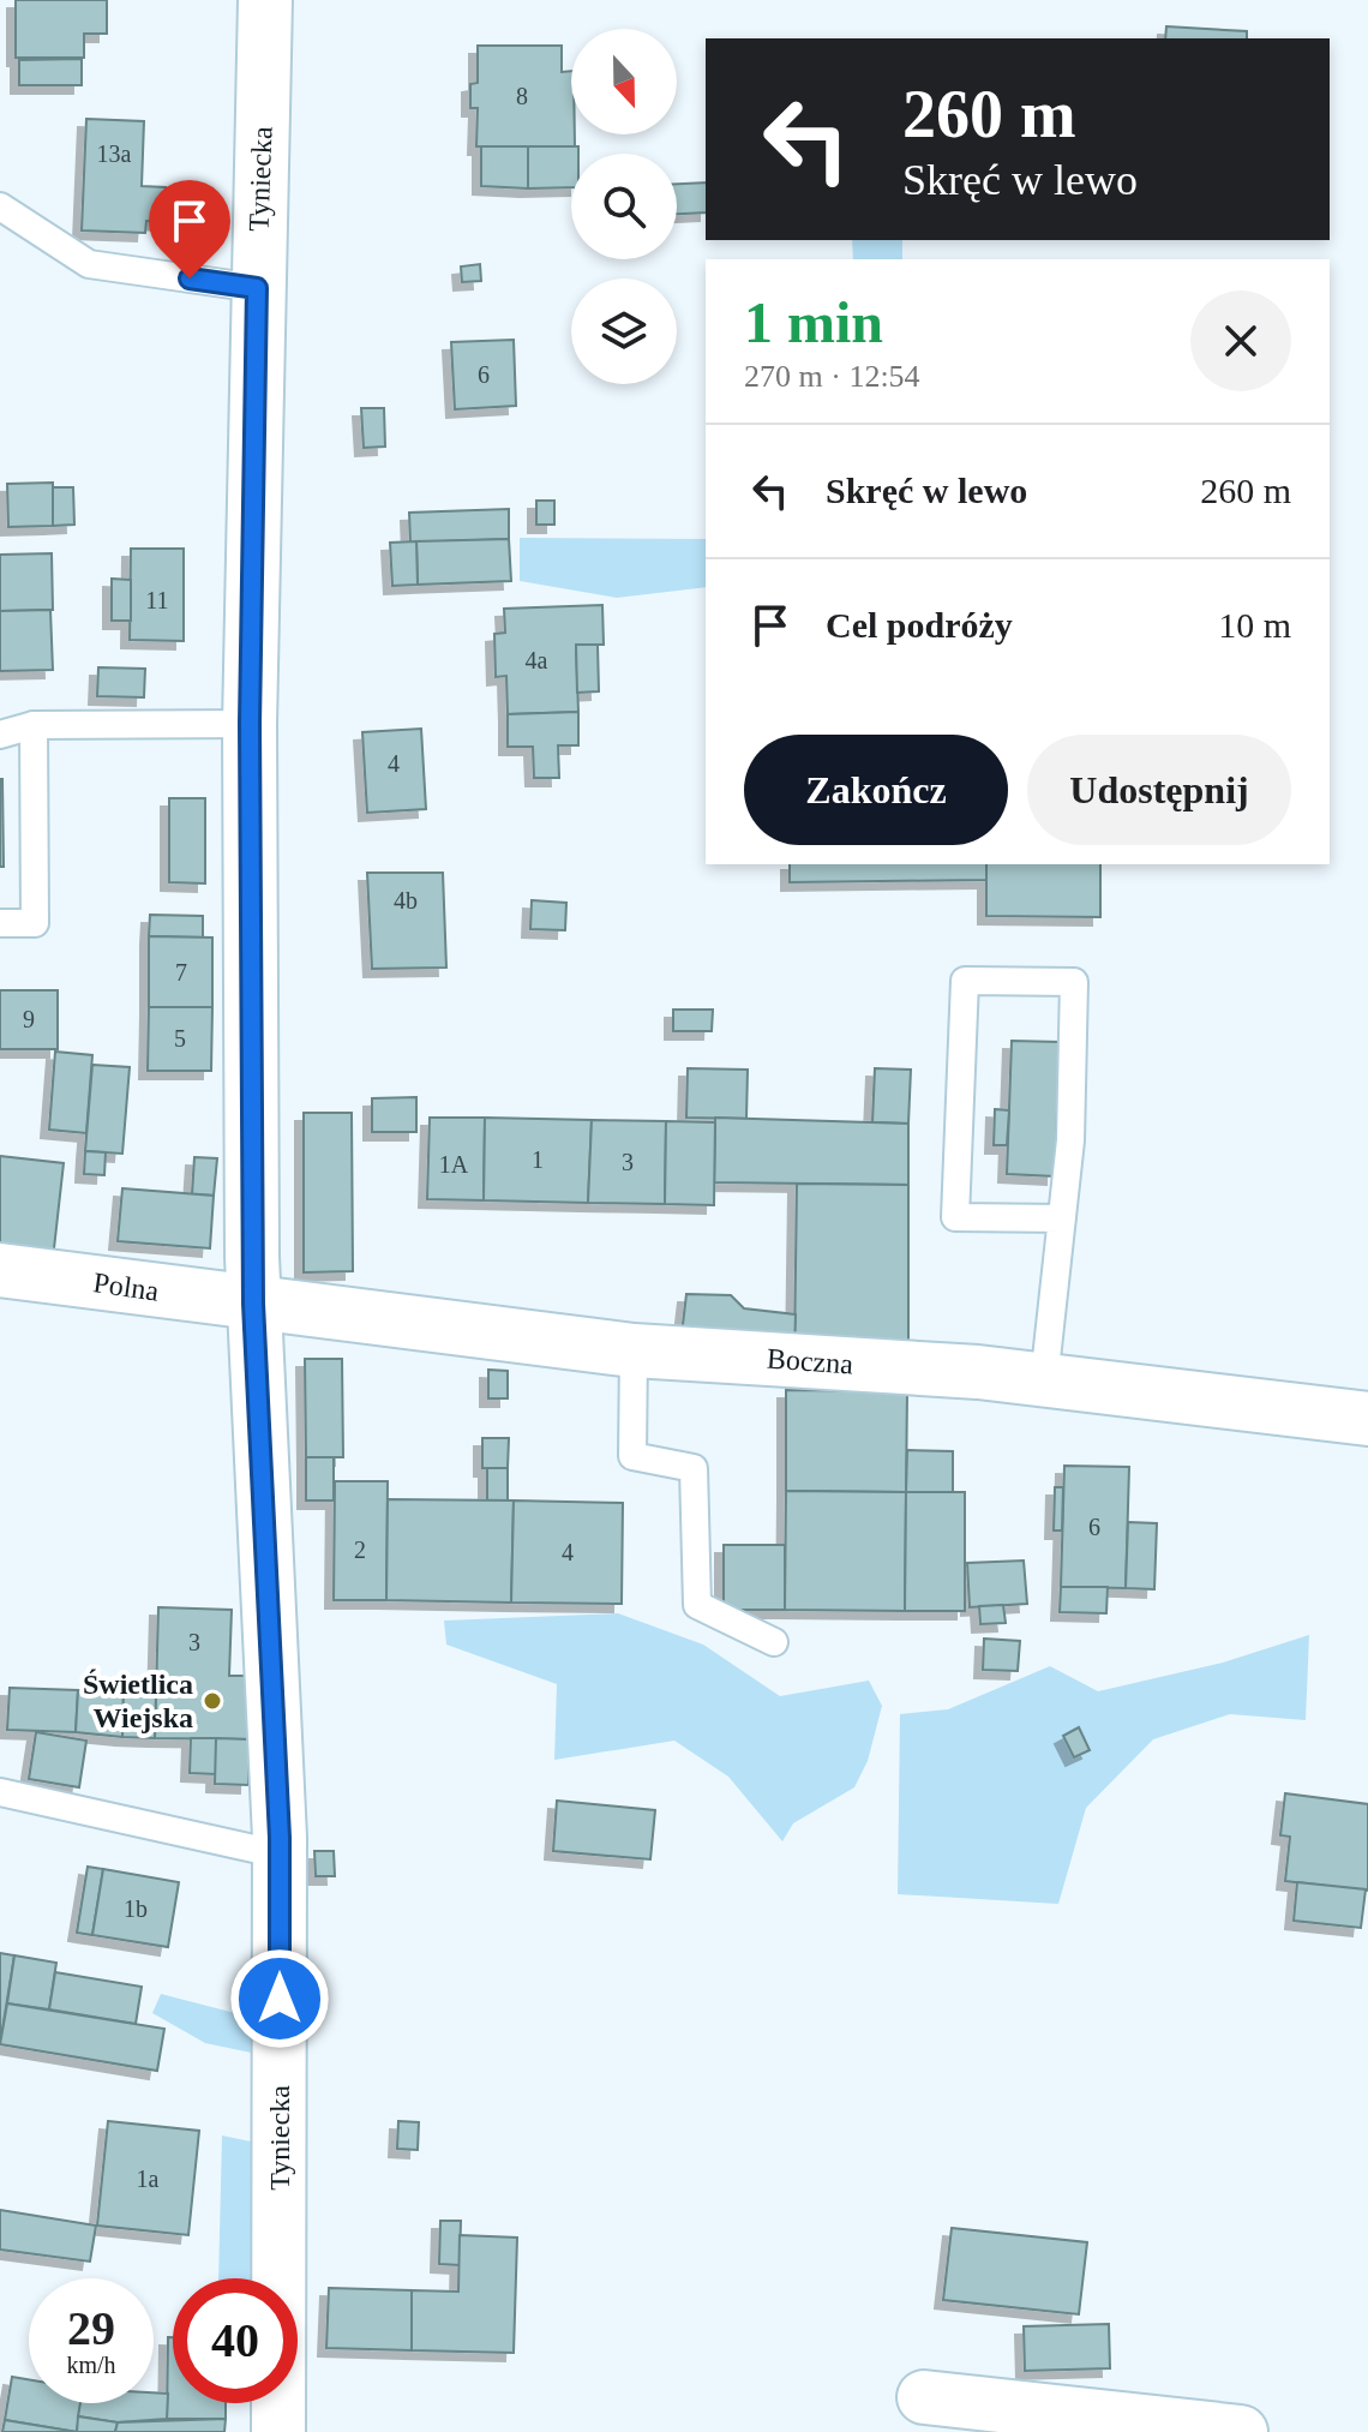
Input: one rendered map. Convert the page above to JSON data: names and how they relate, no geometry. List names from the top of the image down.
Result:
{
  "streets": {
    "street": ["Tyniecka", "Polna", "Boczna"]
  },
  "crossings": [
    ["Tyniecka", "Polna"],
    ["Tyniecka", "Boczna"],
    ["Polna", "Boczna"]
  ],
  "places": ["Świetlica Wiejska"],
  "house_numbers": [
    "8",
    "13a",
    "6",
    "11",
    "4a",
    "4",
    "4b",
    "7",
    "9",
    "5",
    "1",
    "3",
    "1A",
    "6",
    "2",
    "4",
    "3",
    "1b",
    "1a"
  ],
  "north": "bottom",
  "page": {
    "turn": ["260 m", "Skręć w lewo"],
    "heading": ["1 min", "270 m · 12:54"],
    "list": [
      {
        "name": "Skręć w lewo",
        "value": "260 m"
      },
      {
        "name": "Cel podróży",
        "value": "10 m"
      }
    ],
    "buttons": ["Zakończ", "Udostępnij"],
    "speed": "29 km/h",
    "limit": "40"
  }
}
